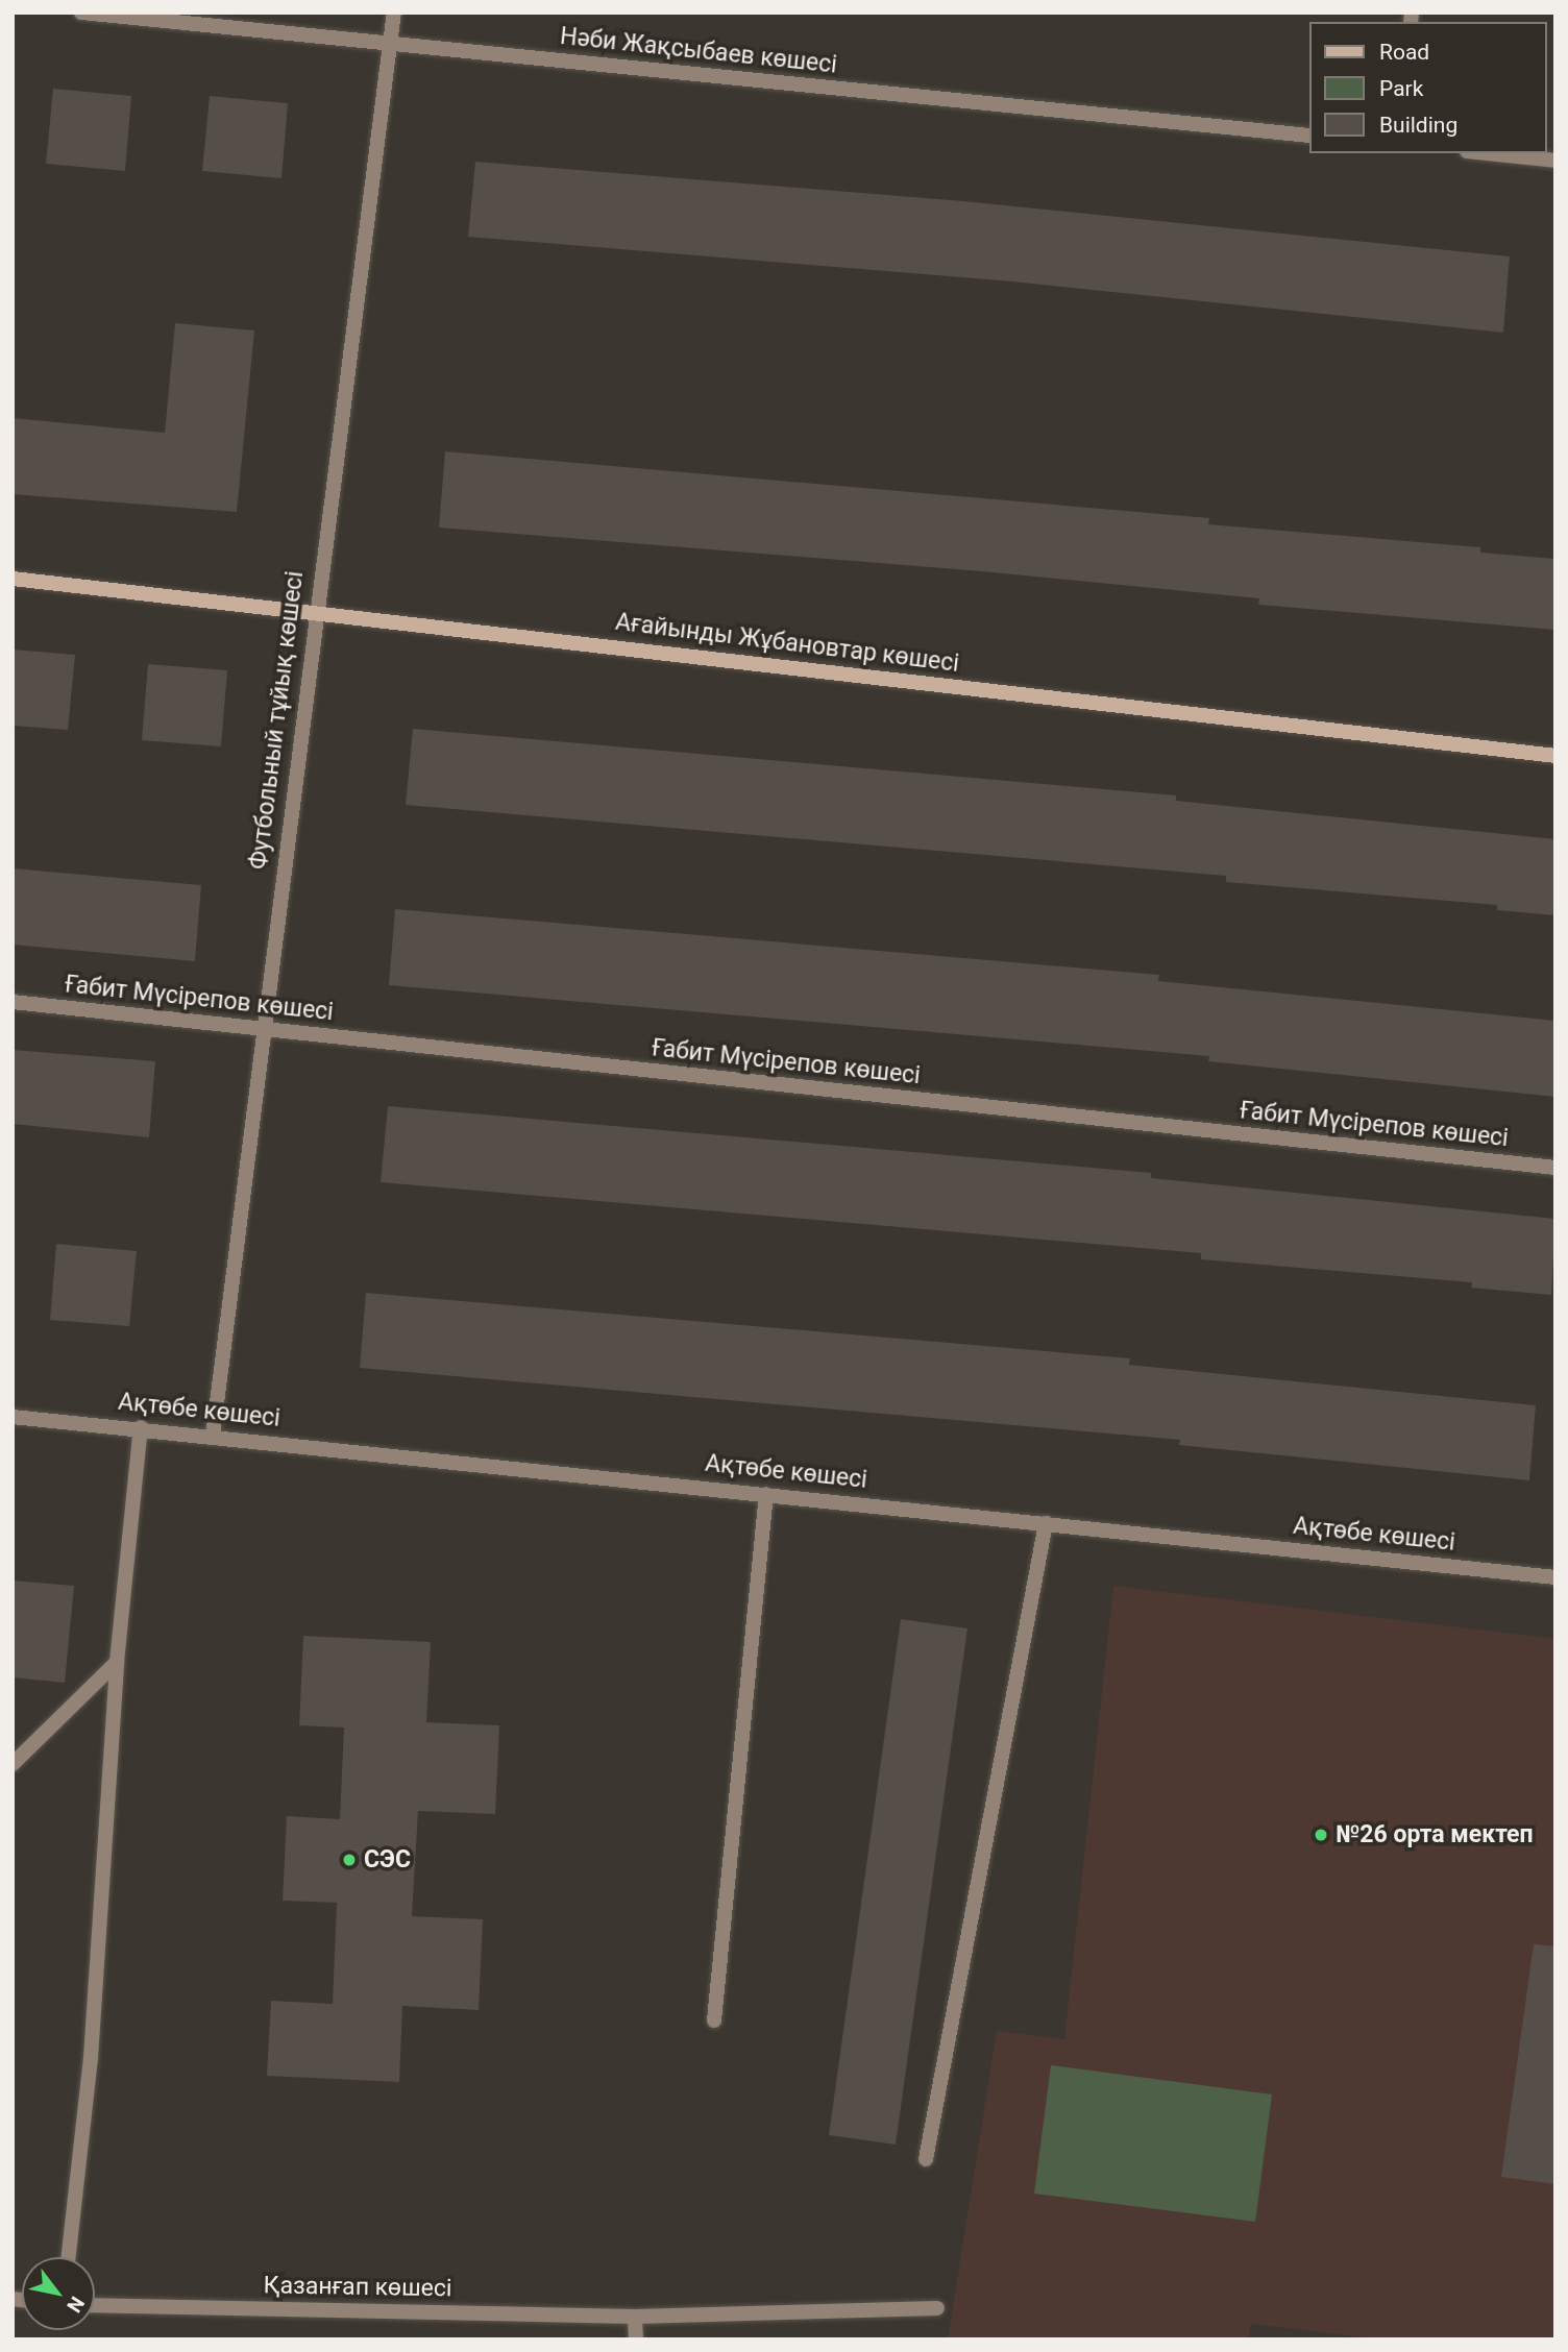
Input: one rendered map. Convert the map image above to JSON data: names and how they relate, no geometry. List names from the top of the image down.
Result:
{
  "streets": {
    "street": [
      "Нәби Жақсыбаев көшесі",
      "Ағайынды Жұбановтар көшесі",
      "Футбольный тұйық көшесі",
      "Ғабит Мүсірепов көшесі",
      "Ақтөбе көшесі",
      "Қазанғап көшесі"
    ]
  },
  "crossings": [
    ["Нәби Жақсыбаев көшесі", "Футбольный тұйық көшесі"],
    ["Ағайынды Жұбановтар көшесі", "Футбольный тұйық көшесі"],
    ["Футбольный тұйық көшесі", "Ғабит Мүсірепов көшесі"],
    ["Футбольный тұйық көшесі", "Ақтөбе көшесі"]
  ],
  "places": ["№26 орта мектеп", "СЭС"],
  "legend": ["Road", "Park", "Building"],
  "north": "bottom right"
}
